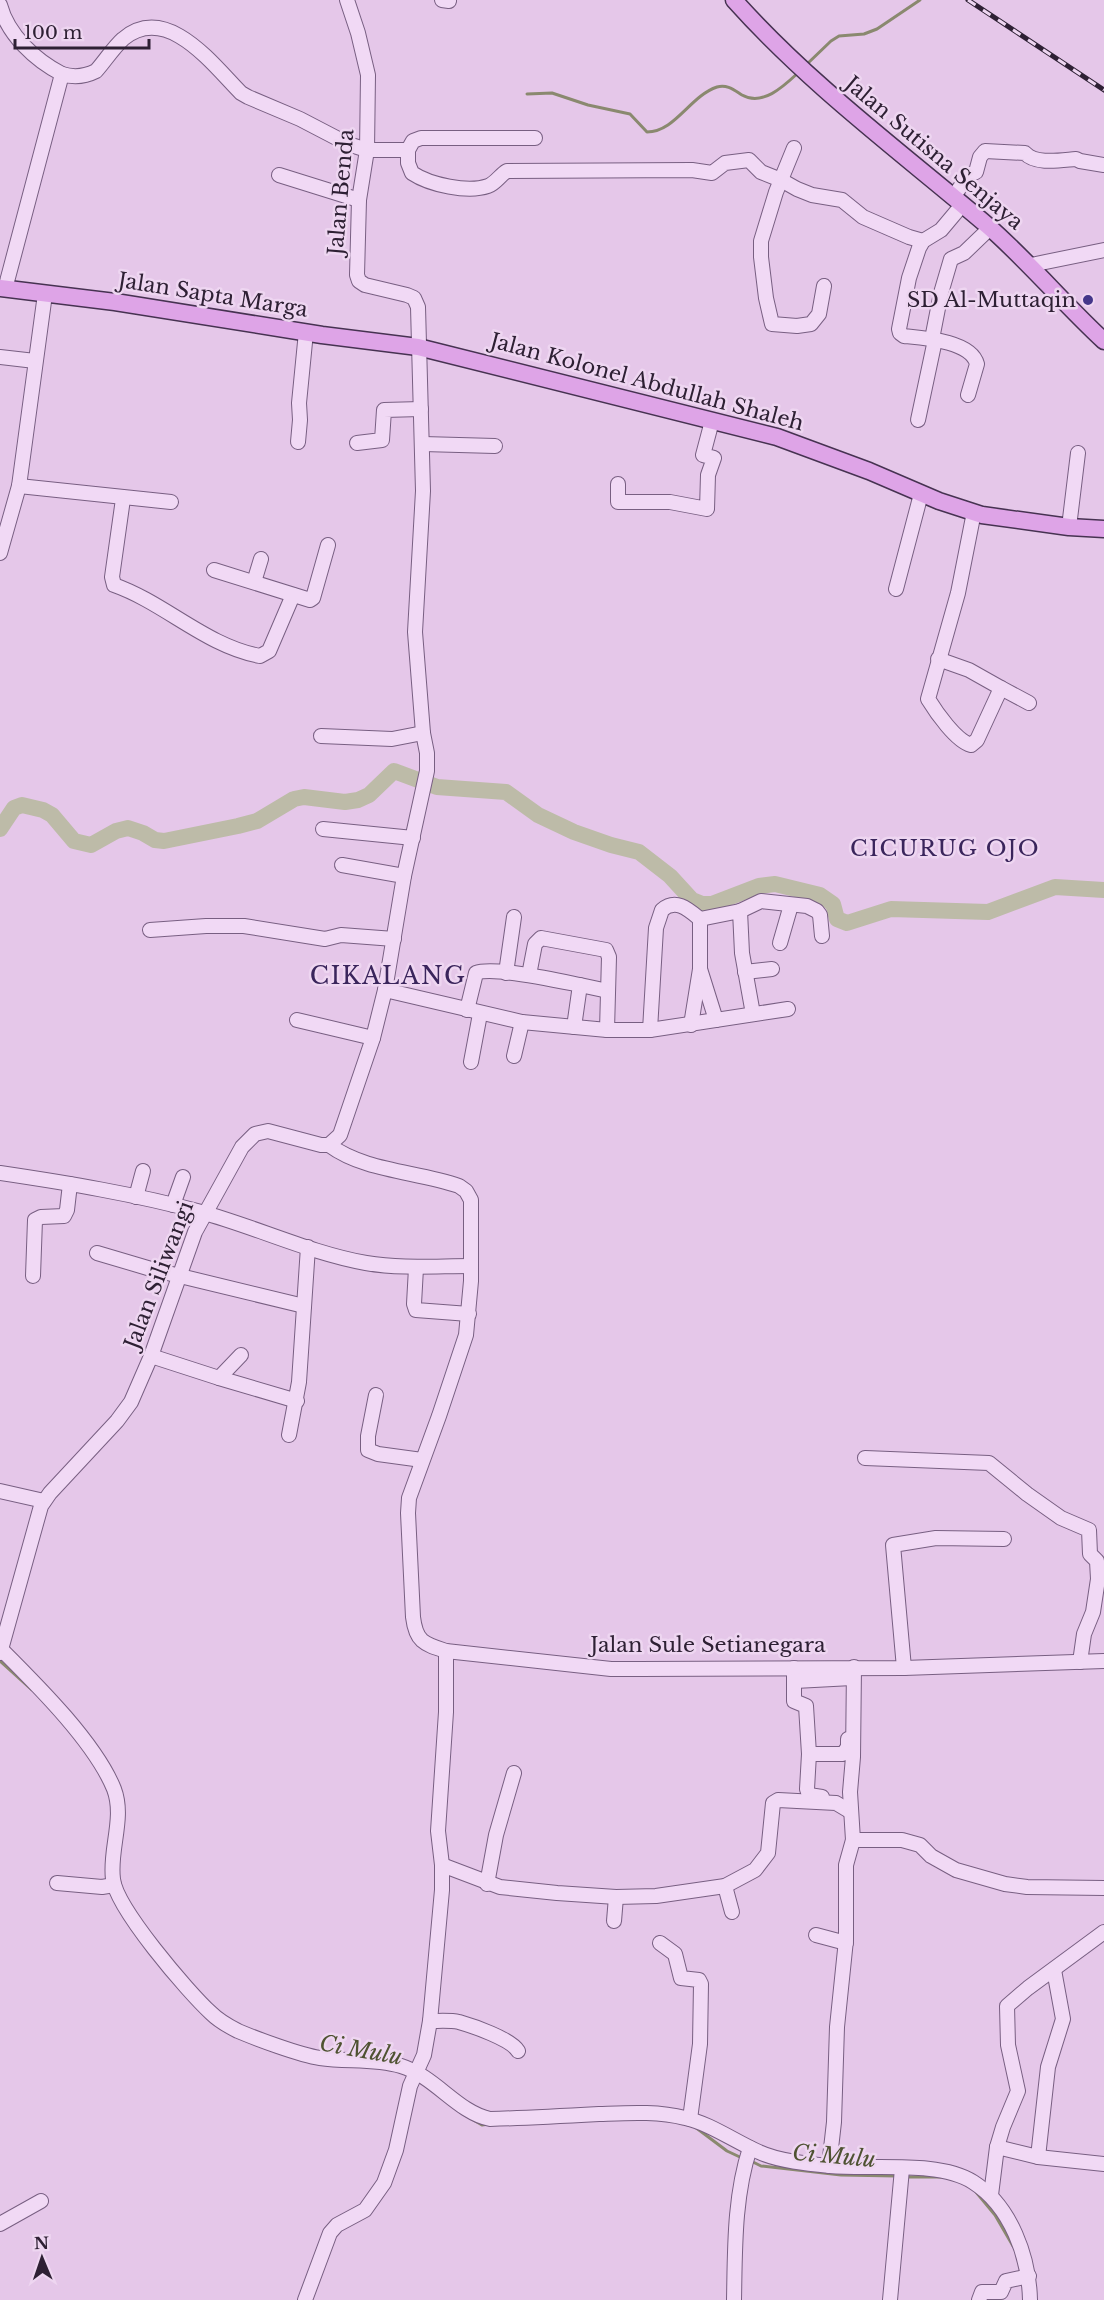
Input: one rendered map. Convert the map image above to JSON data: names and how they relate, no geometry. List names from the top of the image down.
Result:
{
  "streets": {
    "main road": ["Jalan Sutisna Senjaya", "Jalan Sapta Marga", "Jalan Kolonel Abdullah Shaleh"],
    "street": ["Jalan Benda", "Jalan Siliwangi", "Jalan Sule Setianegara"]
  },
  "crossings": [
    ["Jalan Benda", "Jalan Sapta Marga"],
    ["Jalan Benda", "Jalan Kolonel Abdullah Shaleh"],
    ["Jalan Sapta Marga", "Jalan Kolonel Abdullah Shaleh"],
    ["Jalan Siliwangi", "Jalan Sule Setianegara"]
  ],
  "districts": ["CICURUG OJO", "CIKALANG"],
  "water": ["Ci Mulu"],
  "places": ["SD Al-Muttaqin"],
  "scale_bar": "100 m",
  "north": "top"
}
